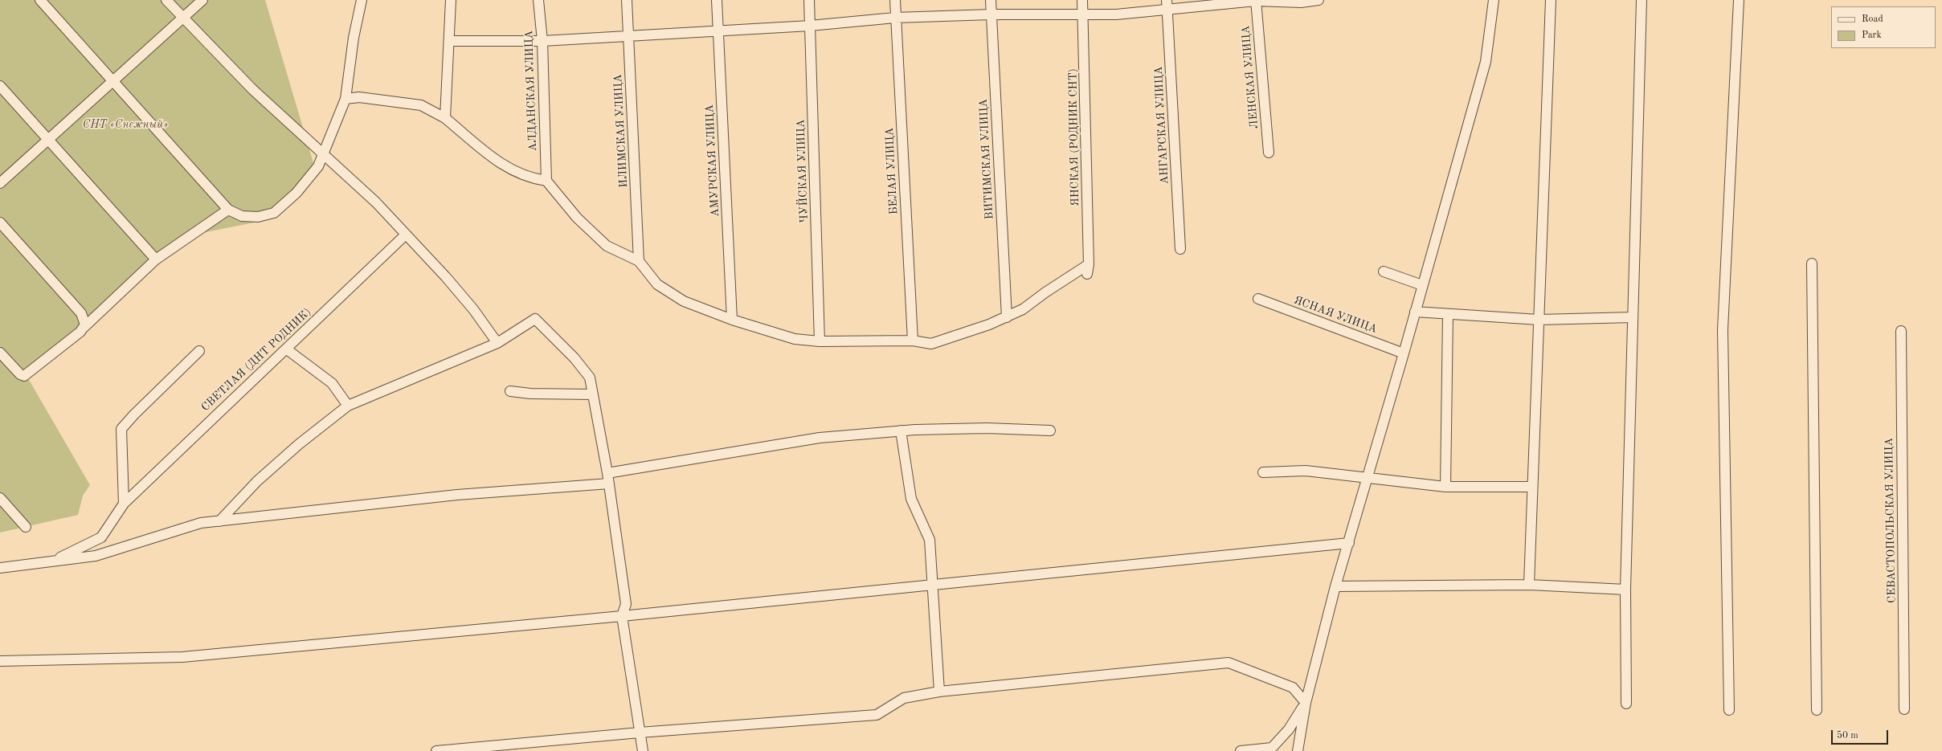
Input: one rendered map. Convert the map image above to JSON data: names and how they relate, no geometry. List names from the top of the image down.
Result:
{
  "streets": {
    "street": [
      "ЛЕНСКАЯ УЛИЦА",
      "АЛДАНСКАЯ УЛИЦА",
      "АНГАРСКАЯ УЛИЦА",
      "ИЛИМСКАЯ УЛИЦА",
      "ЯНСКАЯ (РОДНИК СНТ)",
      "ВИТИМСКАЯ УЛИЦА",
      "АМУРСКАЯ УЛИЦА",
      "ЧУЙСКАЯ УЛИЦА",
      "БЕЛАЯ УЛИЦА",
      "ЯСНАЯ УЛИЦА",
      "СВЕТЛАЯ (ДНТ РОДНИК)",
      "СЕВАСТОПОЛЬСКАЯ УЛИЦА"
    ]
  },
  "parks": ["СНТ «Снежный»"],
  "legend": ["Road", "Park"],
  "scale_bar": "50 m"
}
